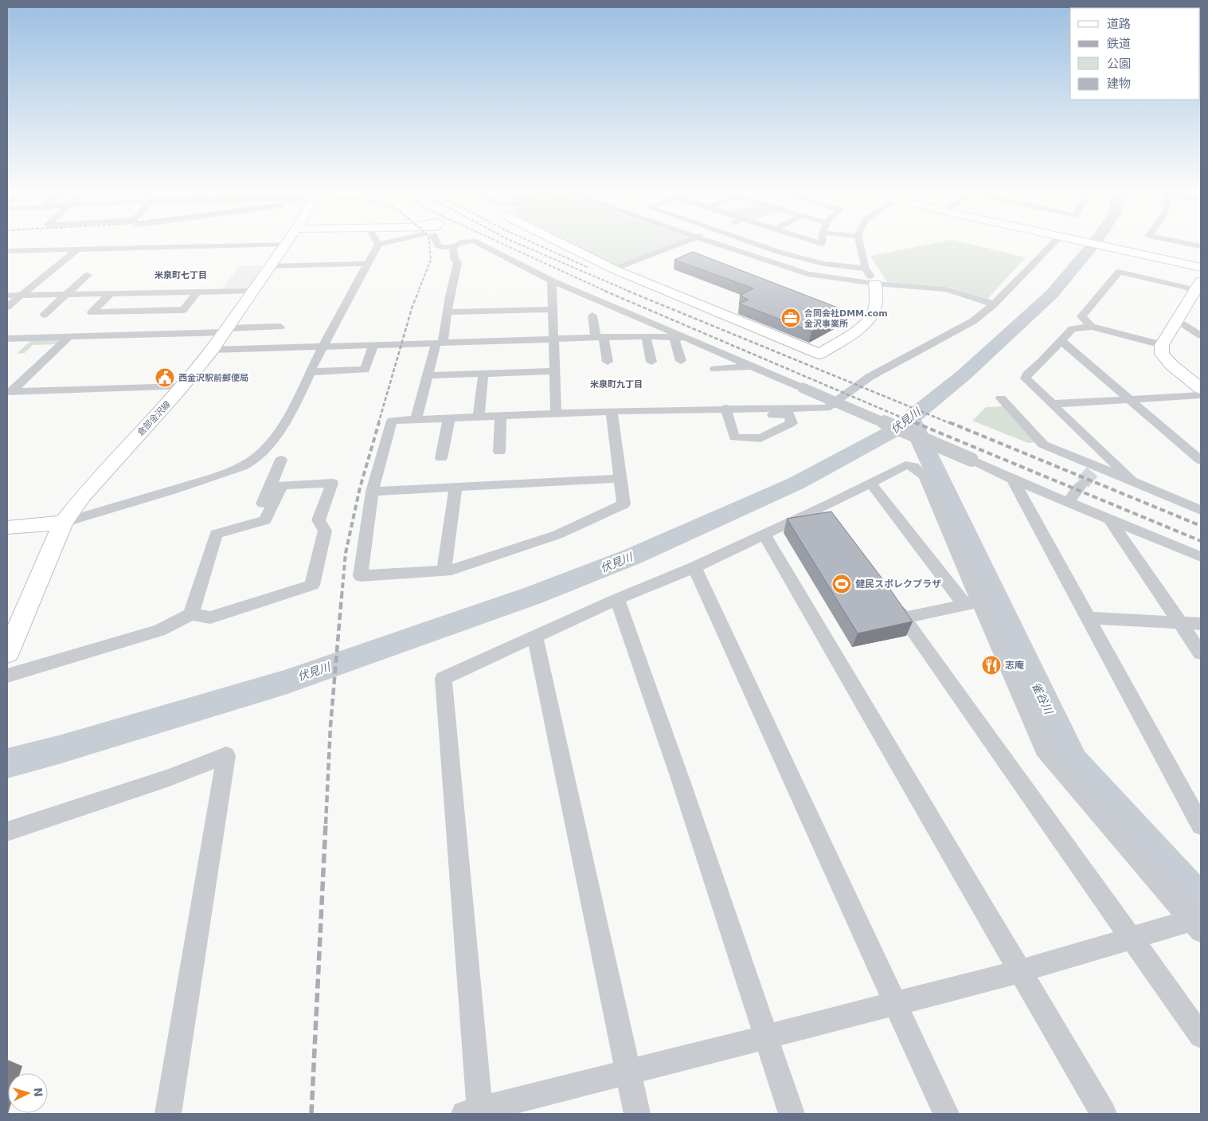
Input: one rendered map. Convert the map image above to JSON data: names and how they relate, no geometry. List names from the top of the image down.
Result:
{
  "streets": {
    "street": ["倉部金沢線"]
  },
  "districts": ["米泉町七丁目", "米泉町九丁目"],
  "water": ["伏見川", "雀谷川"],
  "places": {
    "office": ["合同会社DMM.com 金沢事業所"],
    "public building": ["西金沢駅前郵便局"],
    "sports": ["健民スポレクプラザ"],
    "restaurant": ["志庵"]
  },
  "legend": [
    "道路",
    "鉄道",
    "公園",
    "建物"
  ],
  "north": "right"
}
